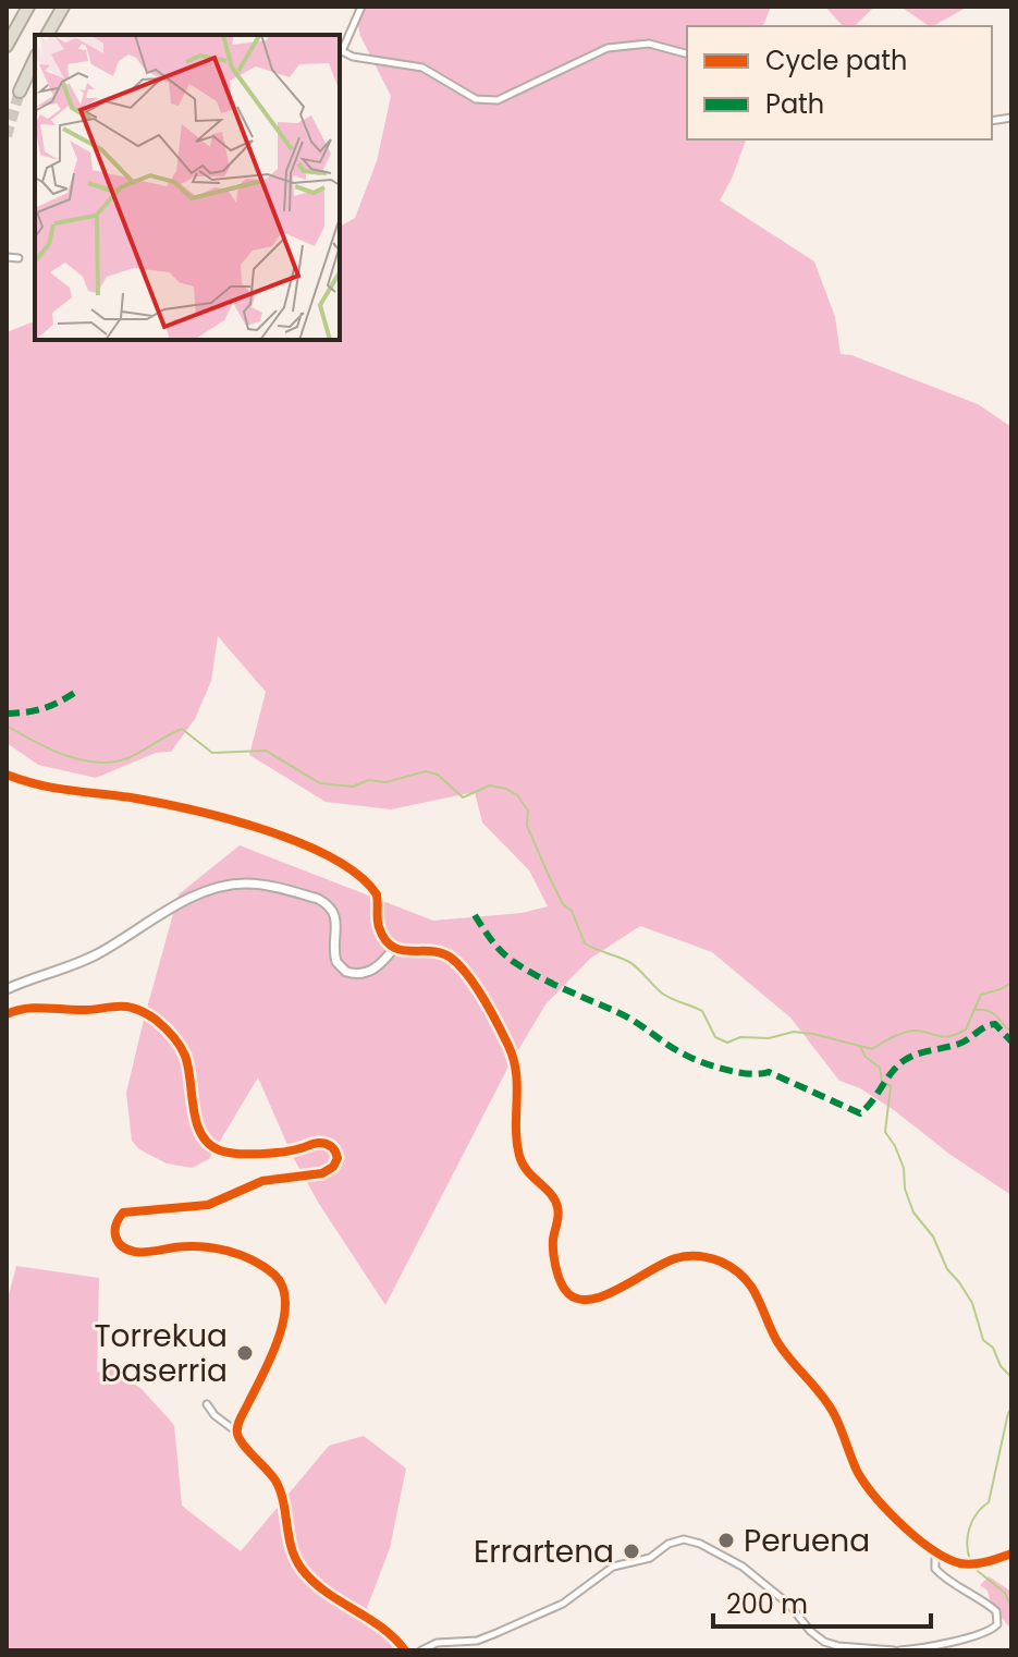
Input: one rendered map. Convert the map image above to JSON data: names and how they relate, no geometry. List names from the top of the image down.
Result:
{
  "places": ["Torrekua baserria", "Peruena", "Errartena"],
  "legend": ["Cycle path", "Path"],
  "scale_bar": "200 m"
}
